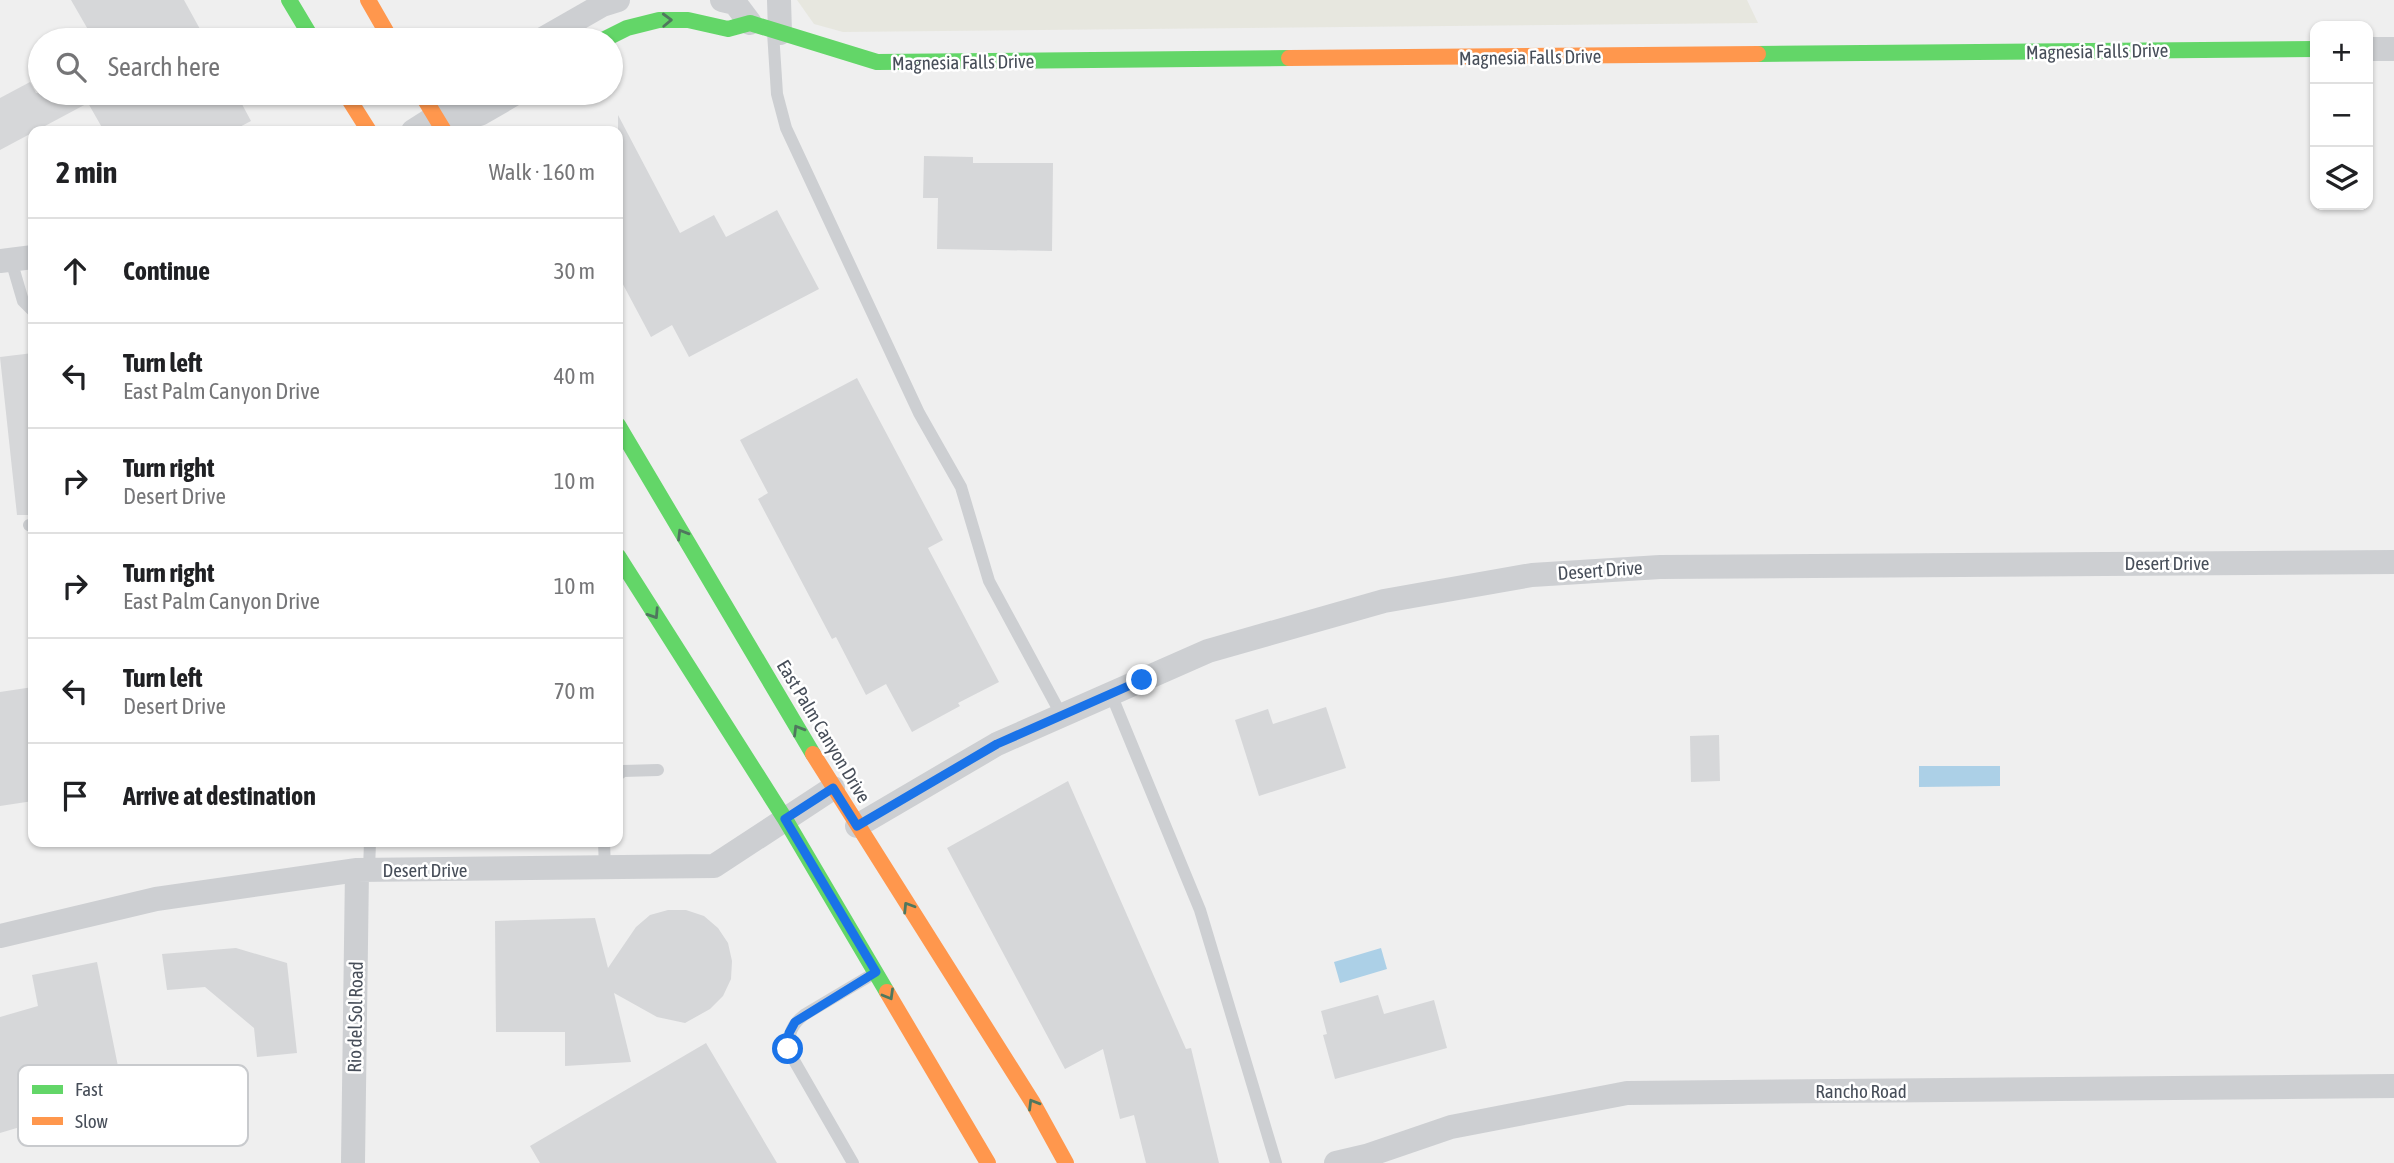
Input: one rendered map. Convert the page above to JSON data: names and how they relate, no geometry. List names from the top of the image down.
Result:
{
  "streets": {
    "main road": ["Magnesia Falls Drive", "East Palm Canyon Drive"],
    "street": ["Desert Drive", "Rio del Sol Road", "Rancho Road"]
  },
  "crossings": [
    ["Desert Drive", "East Palm Canyon Drive"],
    ["Desert Drive", "Rio del Sol Road"]
  ],
  "legend": ["Fast", "Slow"],
  "page": {
    "map_buttons": ["+", "−"],
    "search": "Search here",
    "heading": ["2 min", "Walk · 160 m"],
    "list": [
      ["Continue", "30 m"],
      ["Turn left", "East Palm Canyon Drive", "40 m"],
      ["Turn right", "Desert Drive", "10 m"],
      ["Turn right", "East Palm Canyon Drive", "10 m"],
      ["Turn left", "Desert Drive", "70 m"],
      "Arrive at destination"
    ]
  }
}
